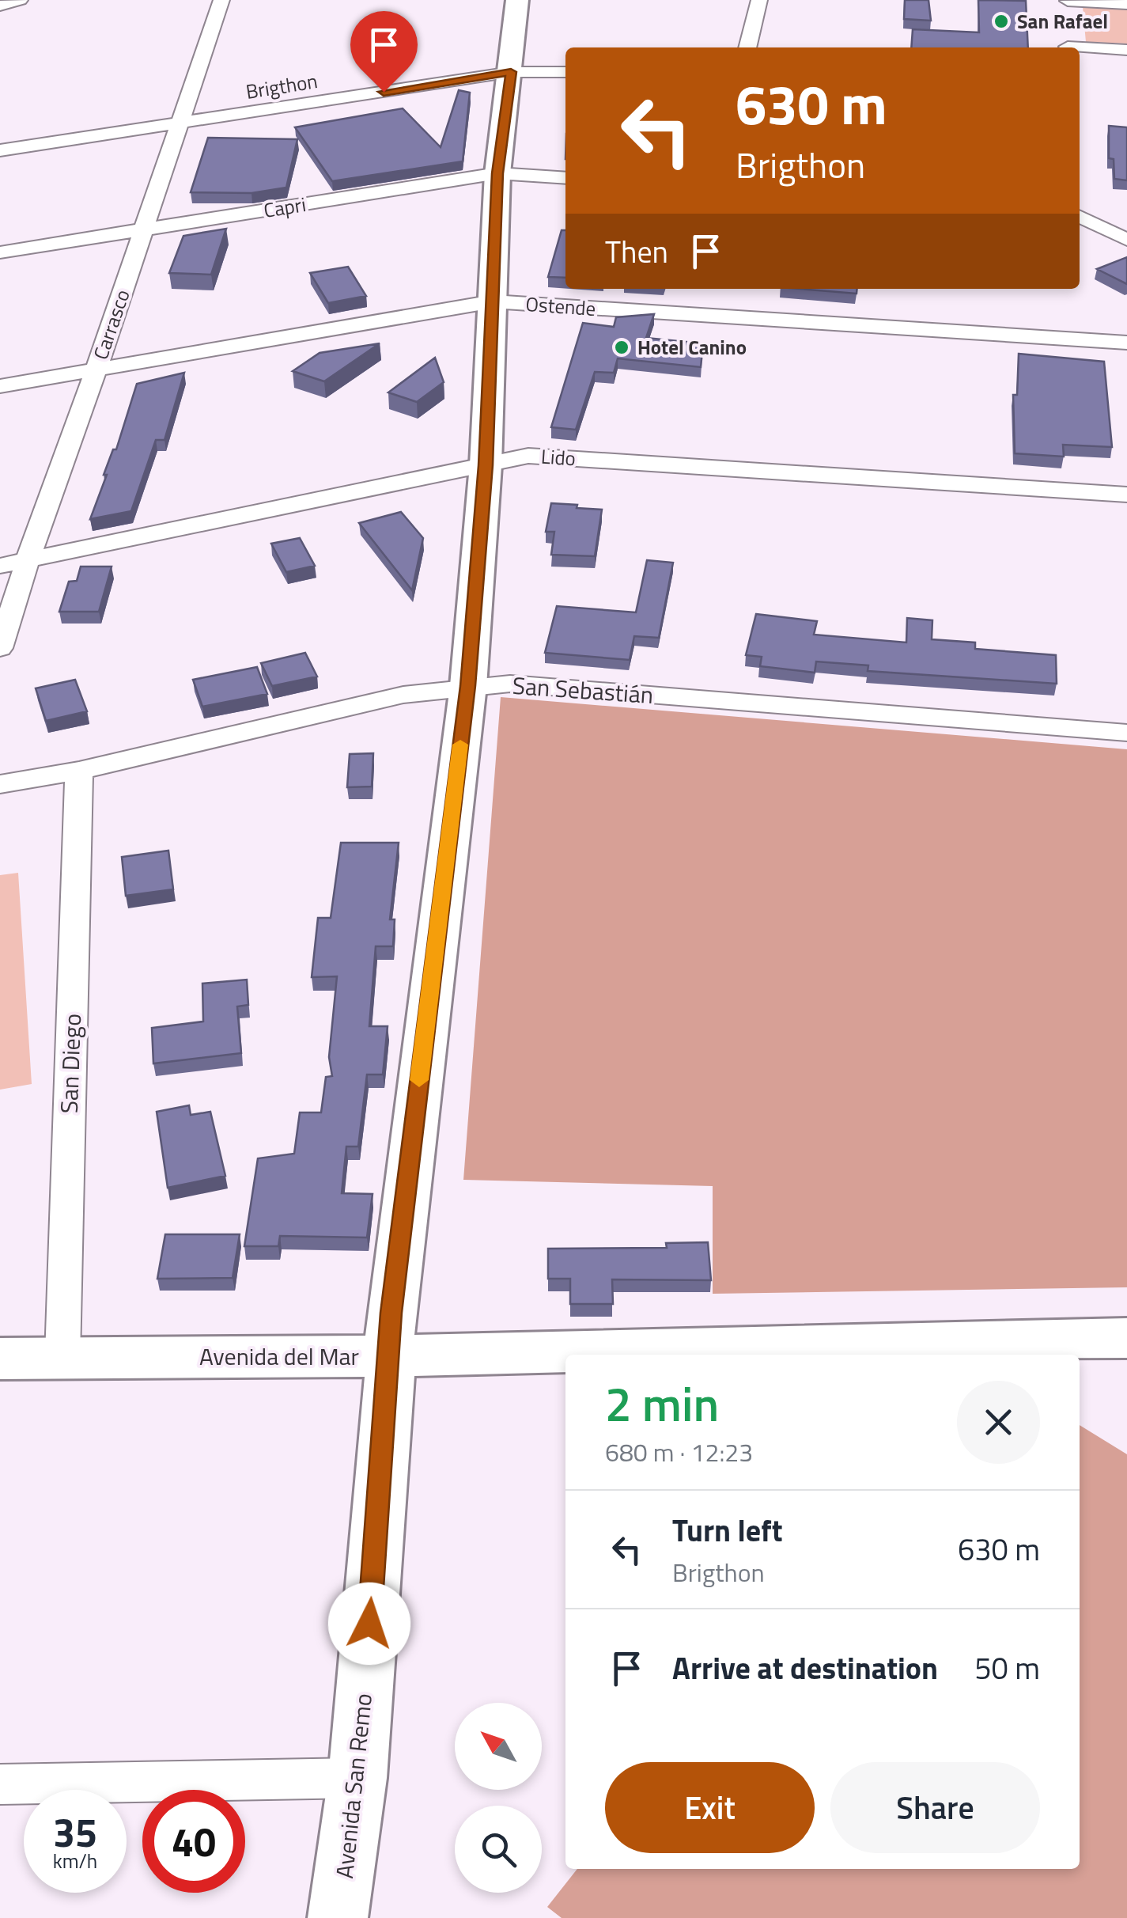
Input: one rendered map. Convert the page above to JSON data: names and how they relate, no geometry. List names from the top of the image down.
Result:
{
  "streets": {
    "street": [
      "Brigthon",
      "Capri",
      "Ostende",
      "Carrasco",
      "Lido",
      "San Sebastián",
      "San Diego",
      "Avenida del Mar",
      "Avenida San Remo"
    ]
  },
  "crossings": [
    ["Brigthon", "Carrasco"],
    ["Brigthon", "Avenida San Remo"],
    ["Capri", "Carrasco"],
    ["Capri", "Avenida San Remo"],
    ["Ostende", "Carrasco"],
    ["Ostende", "Avenida San Remo"],
    ["Carrasco", "Lido"],
    ["Lido", "Avenida San Remo"],
    ["San Sebastián", "San Diego"],
    ["San Sebastián", "Avenida San Remo"],
    ["San Diego", "Avenida del Mar"],
    ["Avenida del Mar", "Avenida San Remo"]
  ],
  "places": ["San Rafael", "Hotel Canino"],
  "north": "top left",
  "page": {
    "turn": ["630 m", "Brigthon"],
    "then": "Then",
    "heading": ["2 min", "680 m · 12:23"],
    "list": [
      {
        "name": "Turn left",
        "note": "Brigthon",
        "value": "630 m"
      },
      {
        "name": "Arrive at destination",
        "value": "50 m"
      }
    ],
    "buttons": ["Exit", "Share"],
    "speed": "35 km/h",
    "limit": "40"
  }
}
